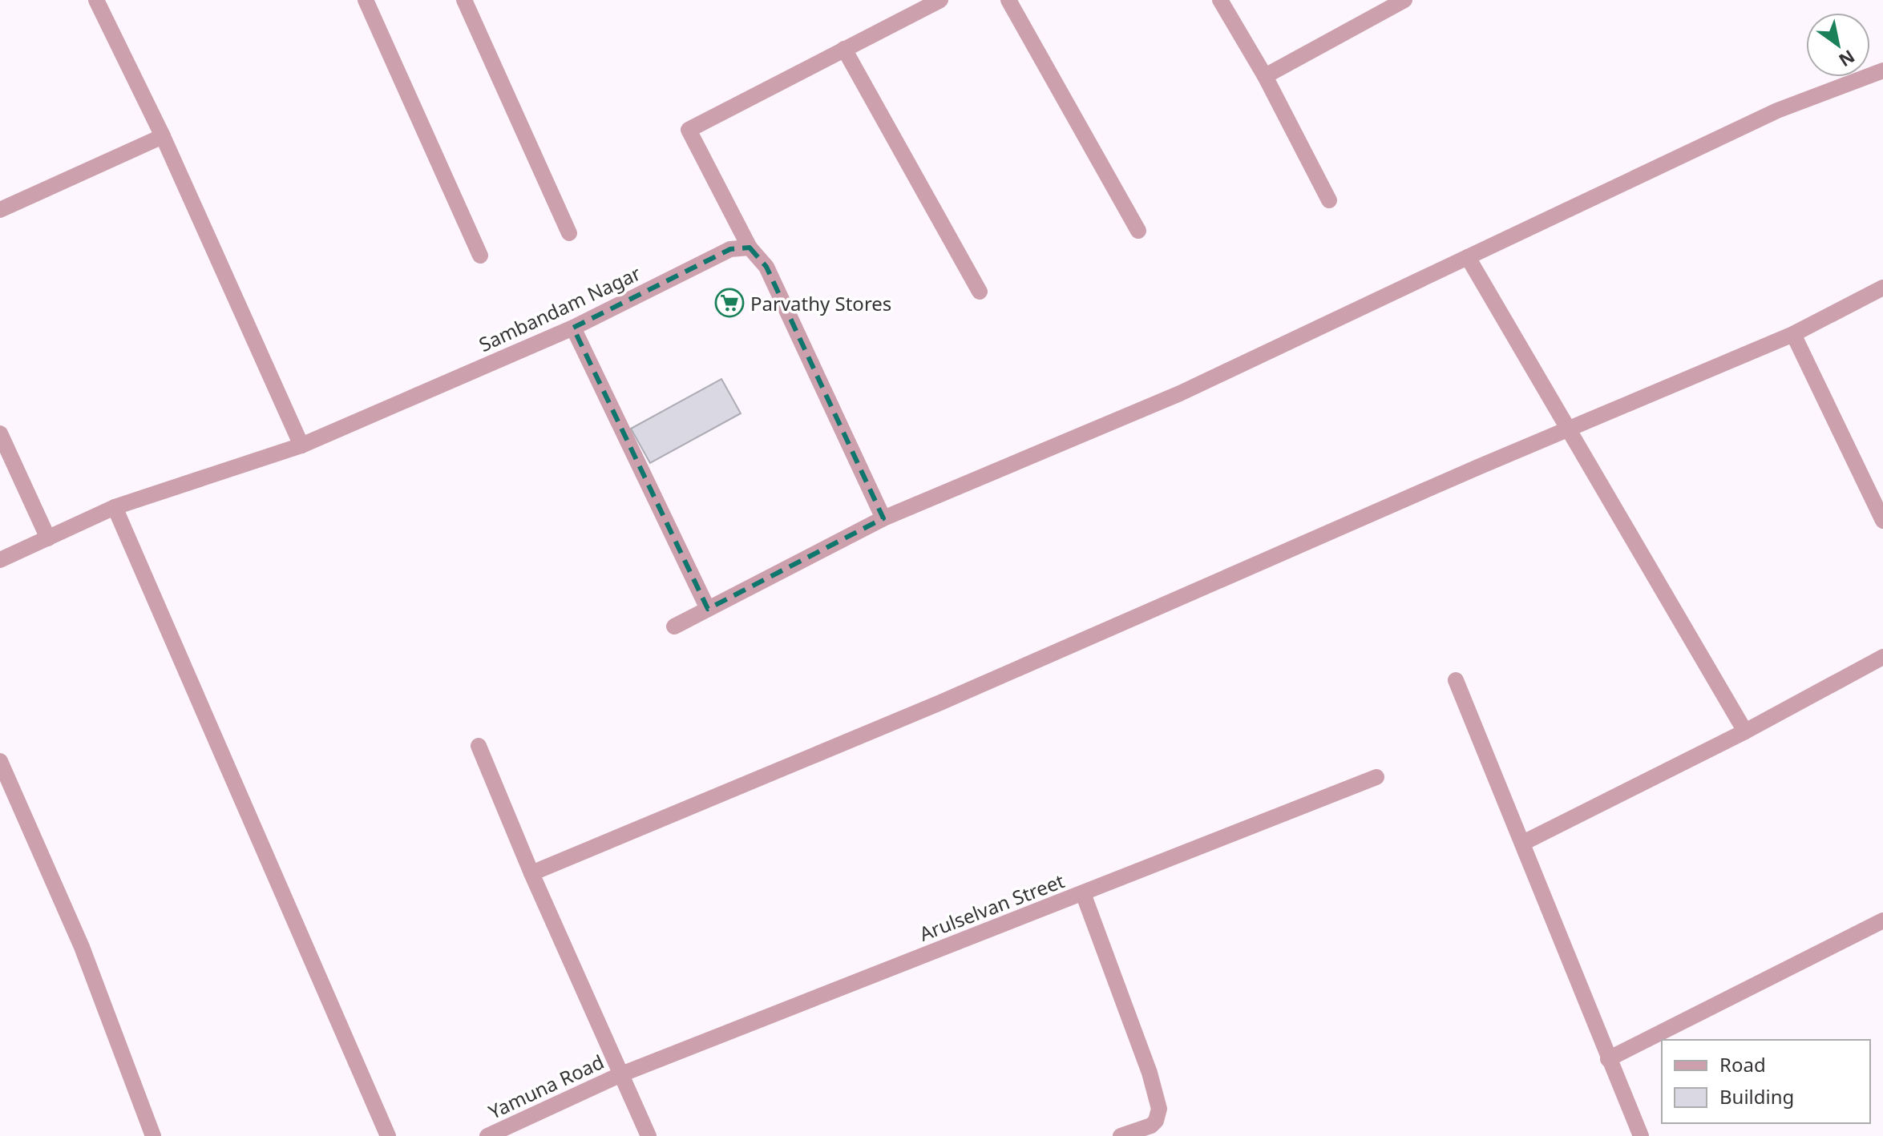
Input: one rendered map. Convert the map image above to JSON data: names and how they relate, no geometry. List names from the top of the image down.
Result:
{
  "streets": {
    "street": ["Sambandam Nagar", "Arulselvan Street", "Yamuna Road"]
  },
  "crossings": [
    ["Arulselvan Street", "Yamuna Road"]
  ],
  "places": {
    "supermarket": ["Parvathy Stores"]
  },
  "legend": ["Road", "Building"],
  "north": "bottom right"
}
